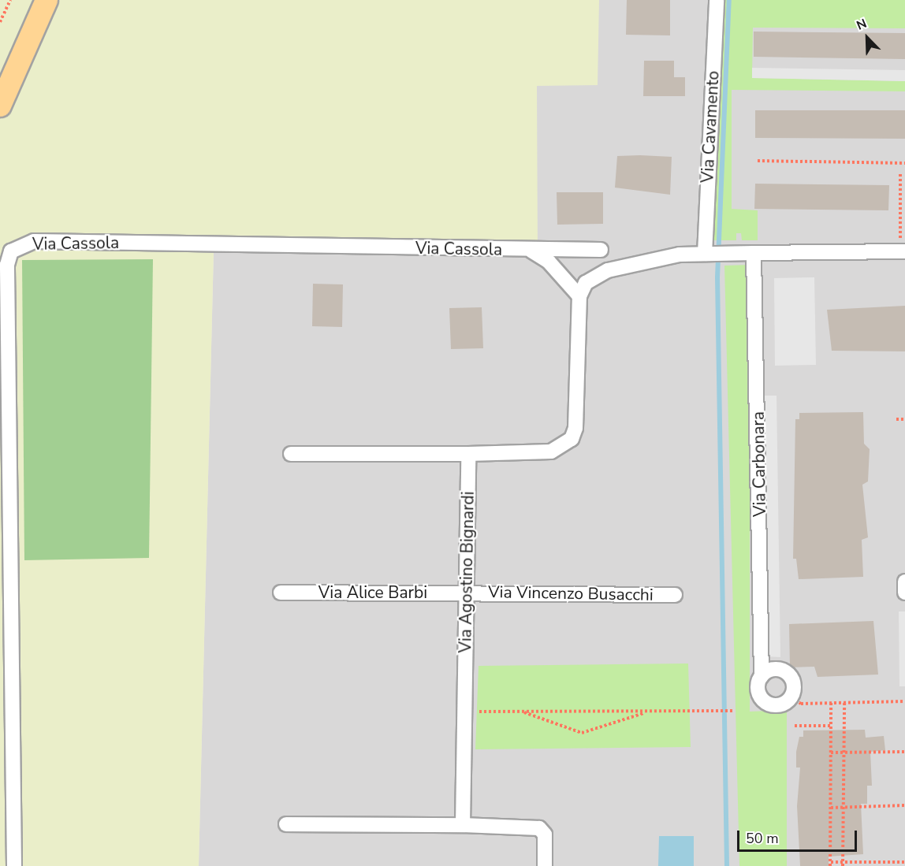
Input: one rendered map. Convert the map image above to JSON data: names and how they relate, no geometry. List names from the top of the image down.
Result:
{
  "streets": {
    "street": [
      "Via Cavamento",
      "Via Cassola",
      "Via Carbonara",
      "Via Agostino Bignardi",
      "Via Alice Barbi",
      "Via Vincenzo Busacchi"
    ]
  },
  "crossings": [
    ["Via Agostino Bignardi", "Via Alice Barbi"],
    ["Via Agostino Bignardi", "Via Vincenzo Busacchi"],
    ["Via Alice Barbi", "Via Vincenzo Busacchi"]
  ],
  "scale_bar": "50 m",
  "north": "top left"
}
